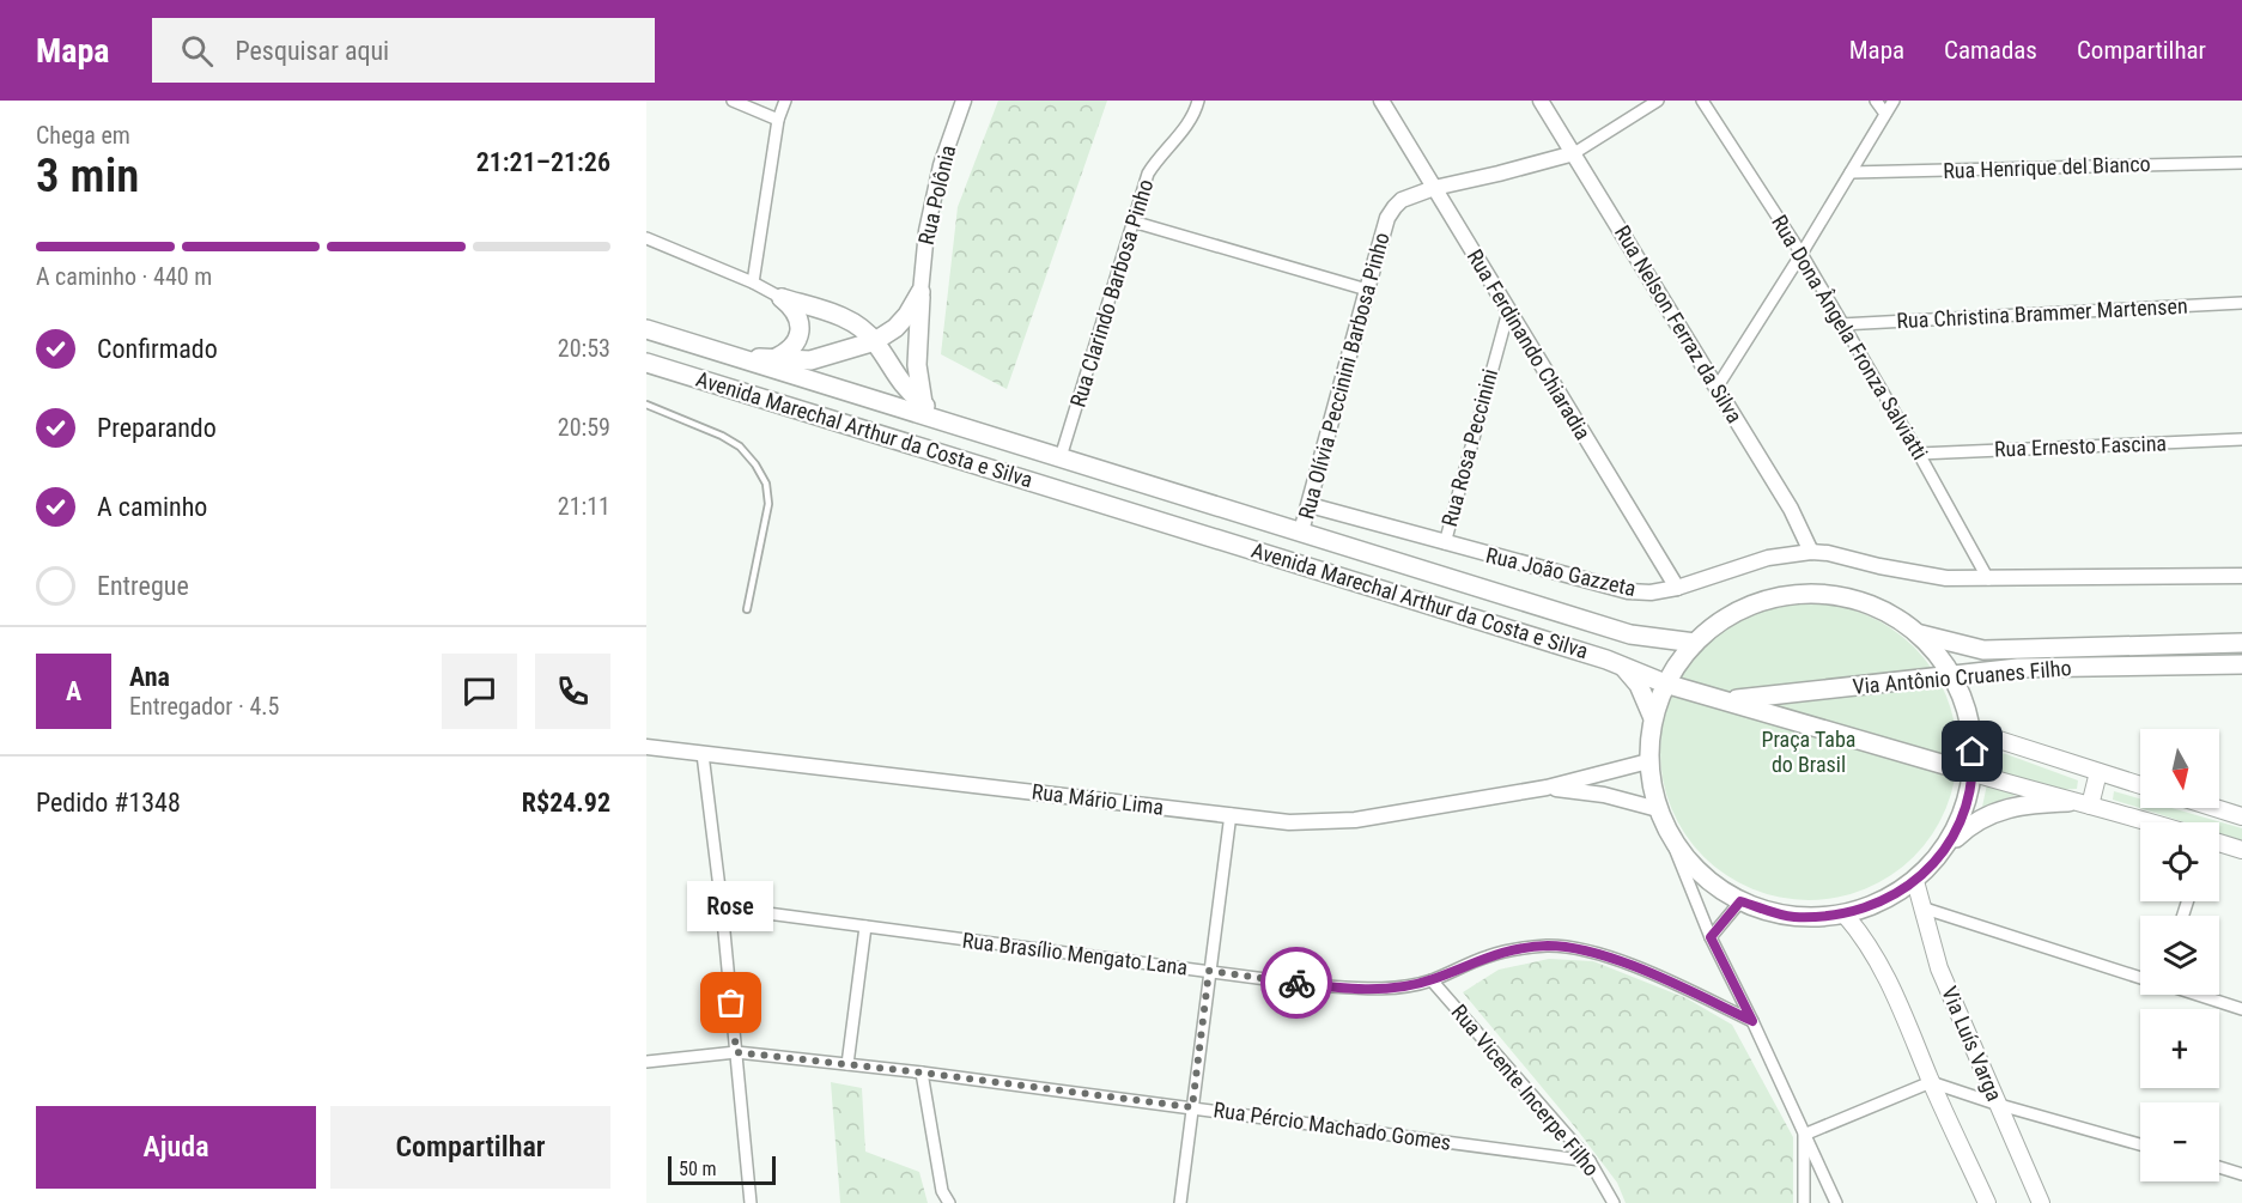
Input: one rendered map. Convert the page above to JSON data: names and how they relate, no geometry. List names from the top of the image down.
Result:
{
  "streets": {
    "main road": ["Avenida Marechal Arthur da Costa e Silva", "Via Antônio Cruanes Filho", "Via Luís Varga"],
    "street": [
      "Rua Henrique del Bianco",
      "Rua Polônia",
      "Rua Clarindo Barbosa Pinho",
      "Rua Christina Brammer Martensen",
      "Rua Nelson Ferraz da Silva",
      "Rua Dona Ângela Fronza Salviatti",
      "Rua Ferdinando Chiaradia",
      "Rua Olívia Peccinini Barbosa Pinho",
      "Rua Ernesto Fascina",
      "Rua Rosa Peccinini",
      "Rua João Gazzeta",
      "Rua Mário Lima",
      "Rua Brasílio Mengato Lana",
      "Rua Vicente Incerpe Filho",
      "Rua Pércio Machado Gomes"
    ]
  },
  "crossings": [
    ["Rua Clarindo Barbosa Pinho", "Avenida Marechal Arthur da Costa e Silva"],
    ["Rua Christina Brammer Martensen", "Rua Dona Ângela Fronza Salviatti"],
    ["Rua Nelson Ferraz da Silva", "Rua Olívia Peccinini Barbosa Pinho"],
    ["Rua Nelson Ferraz da Silva", "Rua João Gazzeta"],
    ["Rua Dona Ângela Fronza Salviatti", "Rua Ernesto Fascina"],
    ["Rua Dona Ângela Fronza Salviatti", "Rua João Gazzeta"],
    ["Rua Ferdinando Chiaradia", "Rua Olívia Peccinini Barbosa Pinho"],
    ["Rua Ferdinando Chiaradia", "Rua Rosa Peccinini"],
    ["Rua Ferdinando Chiaradia", "Rua João Gazzeta"],
    ["Rua Olívia Peccinini Barbosa Pinho", "Avenida Marechal Arthur da Costa e Silva"],
    ["Rua Olívia Peccinini Barbosa Pinho", "Rua João Gazzeta"],
    ["Avenida Marechal Arthur da Costa e Silva", "Via Antônio Cruanes Filho"],
    ["Rua Rosa Peccinini", "Rua João Gazzeta"],
    ["Rua Brasílio Mengato Lana", "Rua Vicente Incerpe Filho"],
    ["Rua Vicente Incerpe Filho", "Rua Pércio Machado Gomes"]
  ],
  "parks": ["Praça Taba do Brasil"],
  "places": ["Rose"],
  "scale_bar": "50 m",
  "north": "bottom",
  "page": {
    "header": "Mapa",
    "search": "Pesquisar aqui",
    "nav": ["Mapa", "Camadas", "Compartilhar"],
    "heading": ["3 min", "Chega em", "21:21–21:26"],
    "panel": [
      "Ana",
      "Entregador · 4.5",
      "Pedido #1348",
      "R$24.92"
    ],
    "bar": "A caminho · 440 m",
    "list": [
      ["Confirmado", "20:53"],
      ["Preparando", "20:59"],
      ["A caminho", "21:11"],
      "Entregue"
    ],
    "round": "A",
    "map_buttons": ["+", "−"],
    "bubble": "Rose",
    "buttons": ["Ajuda", "Compartilhar"],
    "scale": "50 m"
  }
}
